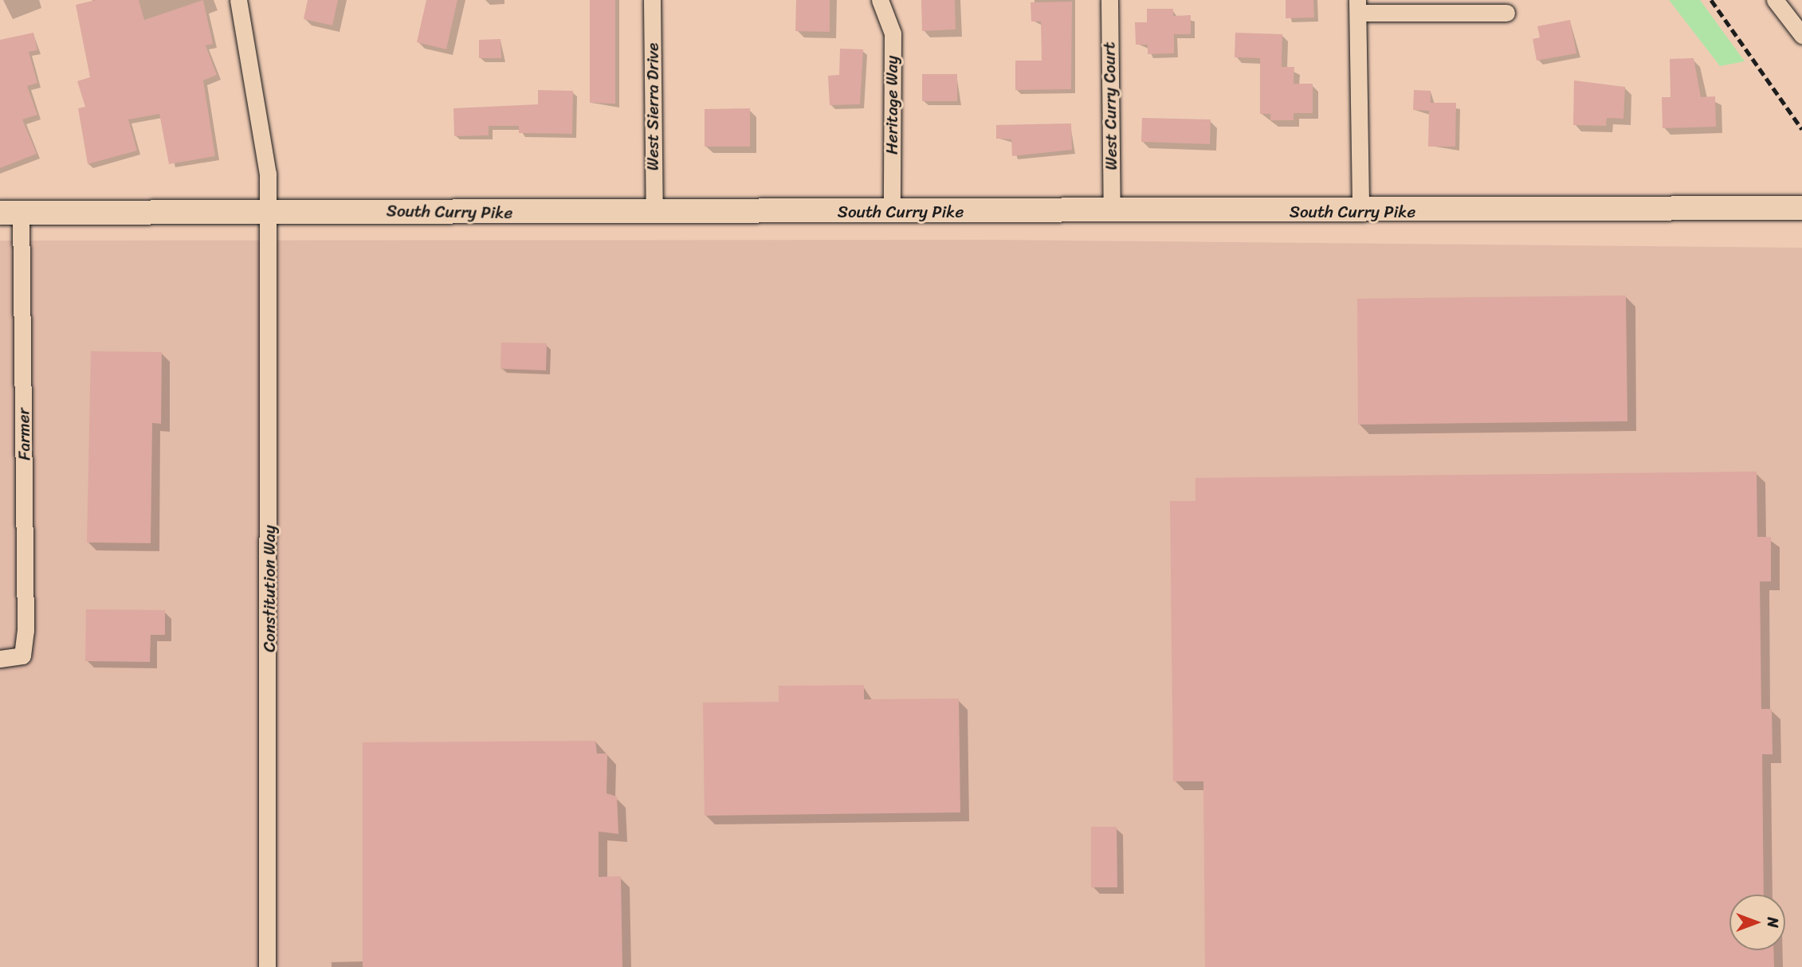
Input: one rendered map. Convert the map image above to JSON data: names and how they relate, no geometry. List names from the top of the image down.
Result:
{
  "streets": {
    "main road": ["South Curry Pike"],
    "street": [
      "Heritage Way",
      "West Curry Court",
      "West Sierra Drive",
      "Farmer",
      "Constitution Way"
    ]
  },
  "crossings": [
    ["Heritage Way", "South Curry Pike"],
    ["West Curry Court", "South Curry Pike"],
    ["West Sierra Drive", "South Curry Pike"],
    ["South Curry Pike", "Farmer"],
    ["South Curry Pike", "Constitution Way"]
  ],
  "north": "right"
}
